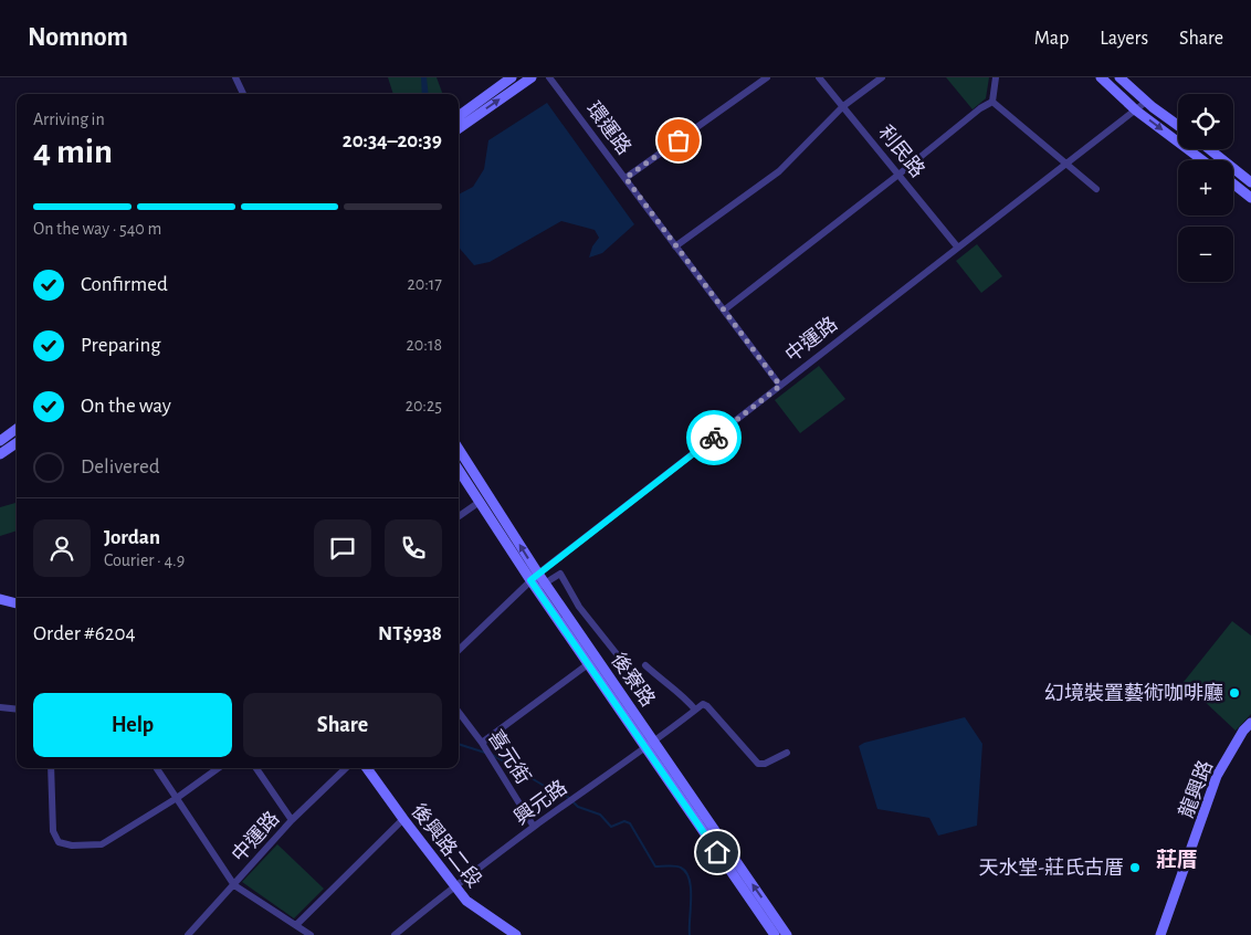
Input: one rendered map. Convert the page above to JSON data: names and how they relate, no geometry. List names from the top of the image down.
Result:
{
  "streets": {
    "street": [
      "環運路",
      "利民路",
      "中運路",
      "後寮路",
      "喜元街",
      "龍興路",
      "興元路",
      "後興路二段"
    ]
  },
  "crossings": [
    ["環運路", "中運路"],
    ["利民路", "中運路"],
    ["中運路", "後寮路"],
    ["後寮路", "興元路"],
    ["喜元街", "興元路"],
    ["興元路", "後興路二段"]
  ],
  "districts": ["莊厝"],
  "places": ["幻境裝置藝術咖啡廳", "天水堂-莊氏古厝"],
  "page": {
    "header": "Nomnom",
    "nav": ["Map", "Layers", "Share"],
    "map_buttons": ["+", "−"],
    "heading": ["4 min", "Arriving in", "20:34–20:39"],
    "panel": [
      "Jordan",
      "Courier · 4.9",
      "Order #6204",
      "NT$938"
    ],
    "bar": "On the way · 540 m",
    "list": [
      ["Confirmed", "20:17"],
      ["Preparing", "20:18"],
      ["On the way", "20:25"],
      "Delivered"
    ],
    "buttons": ["Help", "Share"]
  }
}
